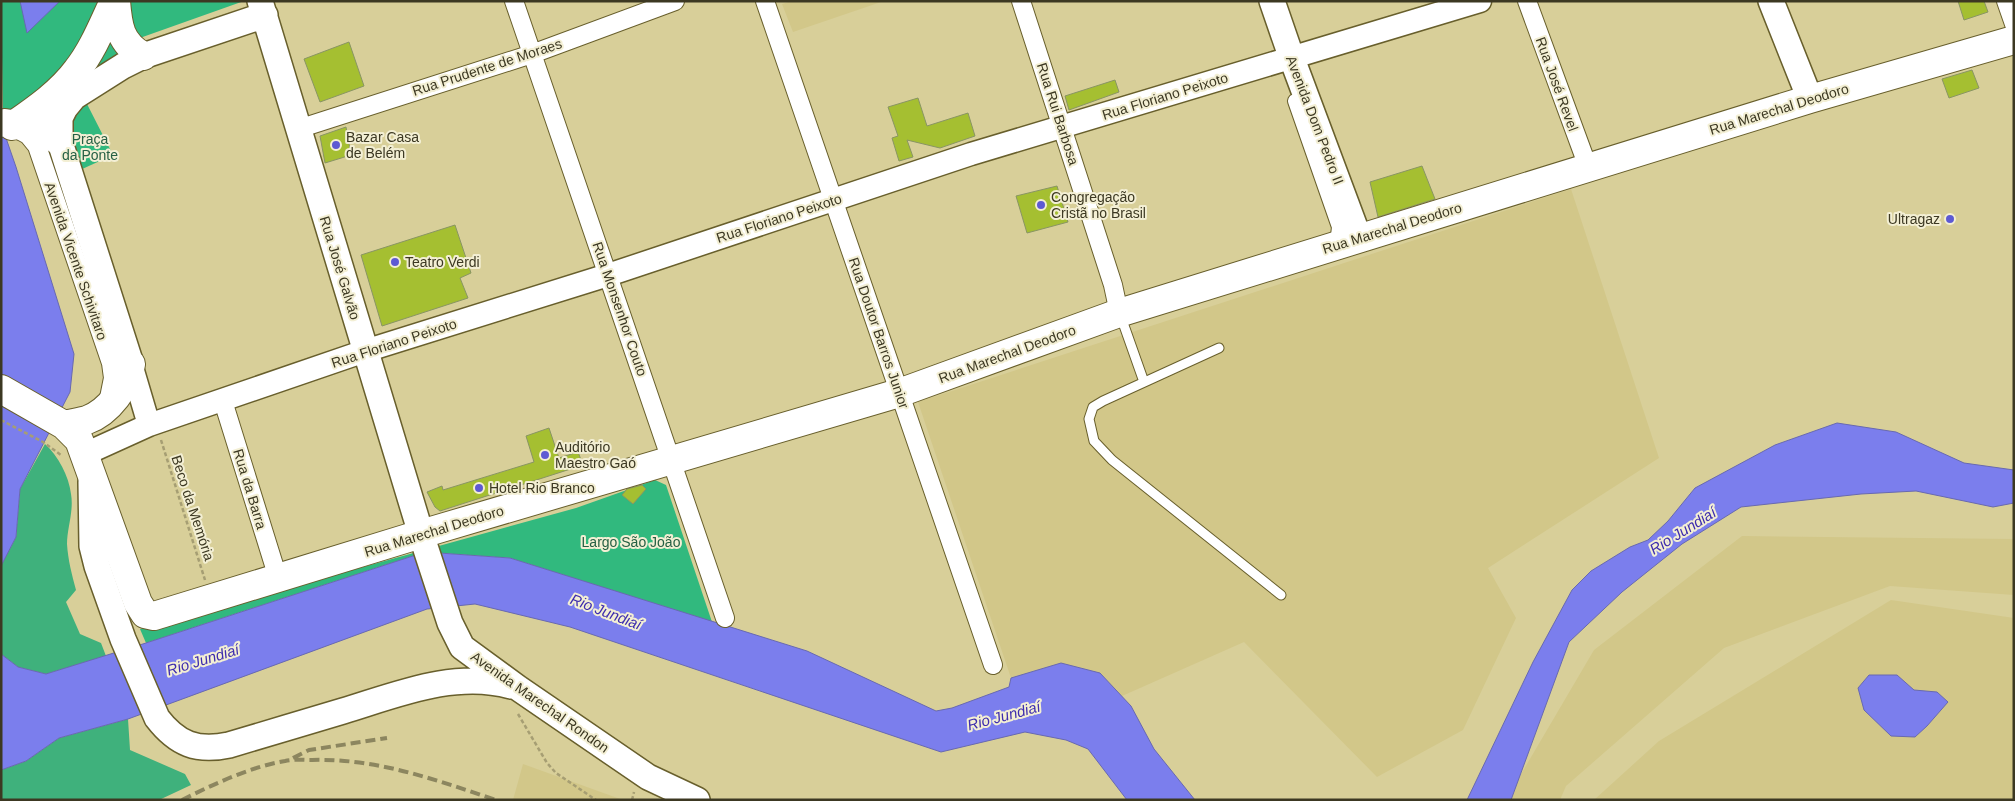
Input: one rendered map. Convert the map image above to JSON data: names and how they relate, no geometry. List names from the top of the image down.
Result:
{
  "streets": {
    "main road": [
      "Rua Marechal Deodoro",
      "Avenida Dom Pedro II",
      "Avenida Vicente Schivitaro",
      "Rua José Galvão",
      "Avenida Marechal Rondon"
    ],
    "street": [
      "Rua Prudente de Moraes",
      "Rua José Revel",
      "Rua Floriano Peixoto",
      "Rua Rui Barbosa",
      "Rua Monsenhor Couto",
      "Rua Doutor Barros Junior",
      "Rua da Barra"
    ],
    "path": ["Beco da Memória"]
  },
  "crossings": [
    ["Rua Prudente de Moraes", "Rua José Galvão"],
    ["Rua Prudente de Moraes", "Rua Monsenhor Couto"],
    ["Rua José Revel", "Rua Marechal Deodoro"],
    ["Rua Floriano Peixoto", "Rua Marechal Deodoro"],
    ["Rua Floriano Peixoto", "Rua Rui Barbosa"],
    ["Rua Floriano Peixoto", "Avenida Dom Pedro II"],
    ["Rua Floriano Peixoto", "Avenida Vicente Schivitaro"],
    ["Rua Floriano Peixoto", "Rua José Galvão"],
    ["Rua Floriano Peixoto", "Rua Monsenhor Couto"],
    ["Rua Floriano Peixoto", "Rua Doutor Barros Junior"],
    ["Rua Floriano Peixoto", "Rua da Barra"],
    ["Rua Floriano Peixoto", "Beco da Memória"],
    ["Rua Marechal Deodoro", "Rua Rui Barbosa"],
    ["Rua Marechal Deodoro", "Avenida Dom Pedro II"],
    ["Rua Marechal Deodoro", "Rua José Galvão"],
    ["Rua Marechal Deodoro", "Rua Monsenhor Couto"],
    ["Rua Marechal Deodoro", "Rua Doutor Barros Junior"],
    ["Rua Marechal Deodoro", "Rua da Barra"],
    ["Rua Marechal Deodoro", "Beco da Memória"],
    ["Rua Marechal Deodoro", "Avenida Marechal Rondon"],
    ["Avenida Vicente Schivitaro", "Rua José Galvão"],
    ["Avenida Vicente Schivitaro", "Beco da Memória"],
    ["Rua José Galvão", "Avenida Marechal Rondon"]
  ],
  "water": ["Rio Jundiaí"],
  "parks": ["Praça da Ponte", "Largo São João"],
  "places": [
    "Bazar Casa de Belém",
    "Congregação Cristã no Brasil",
    "Ultragaz",
    "Teatro Verdi",
    "Auditório Maestro Gaó",
    "Hotel Rio Branco"
  ]
}
